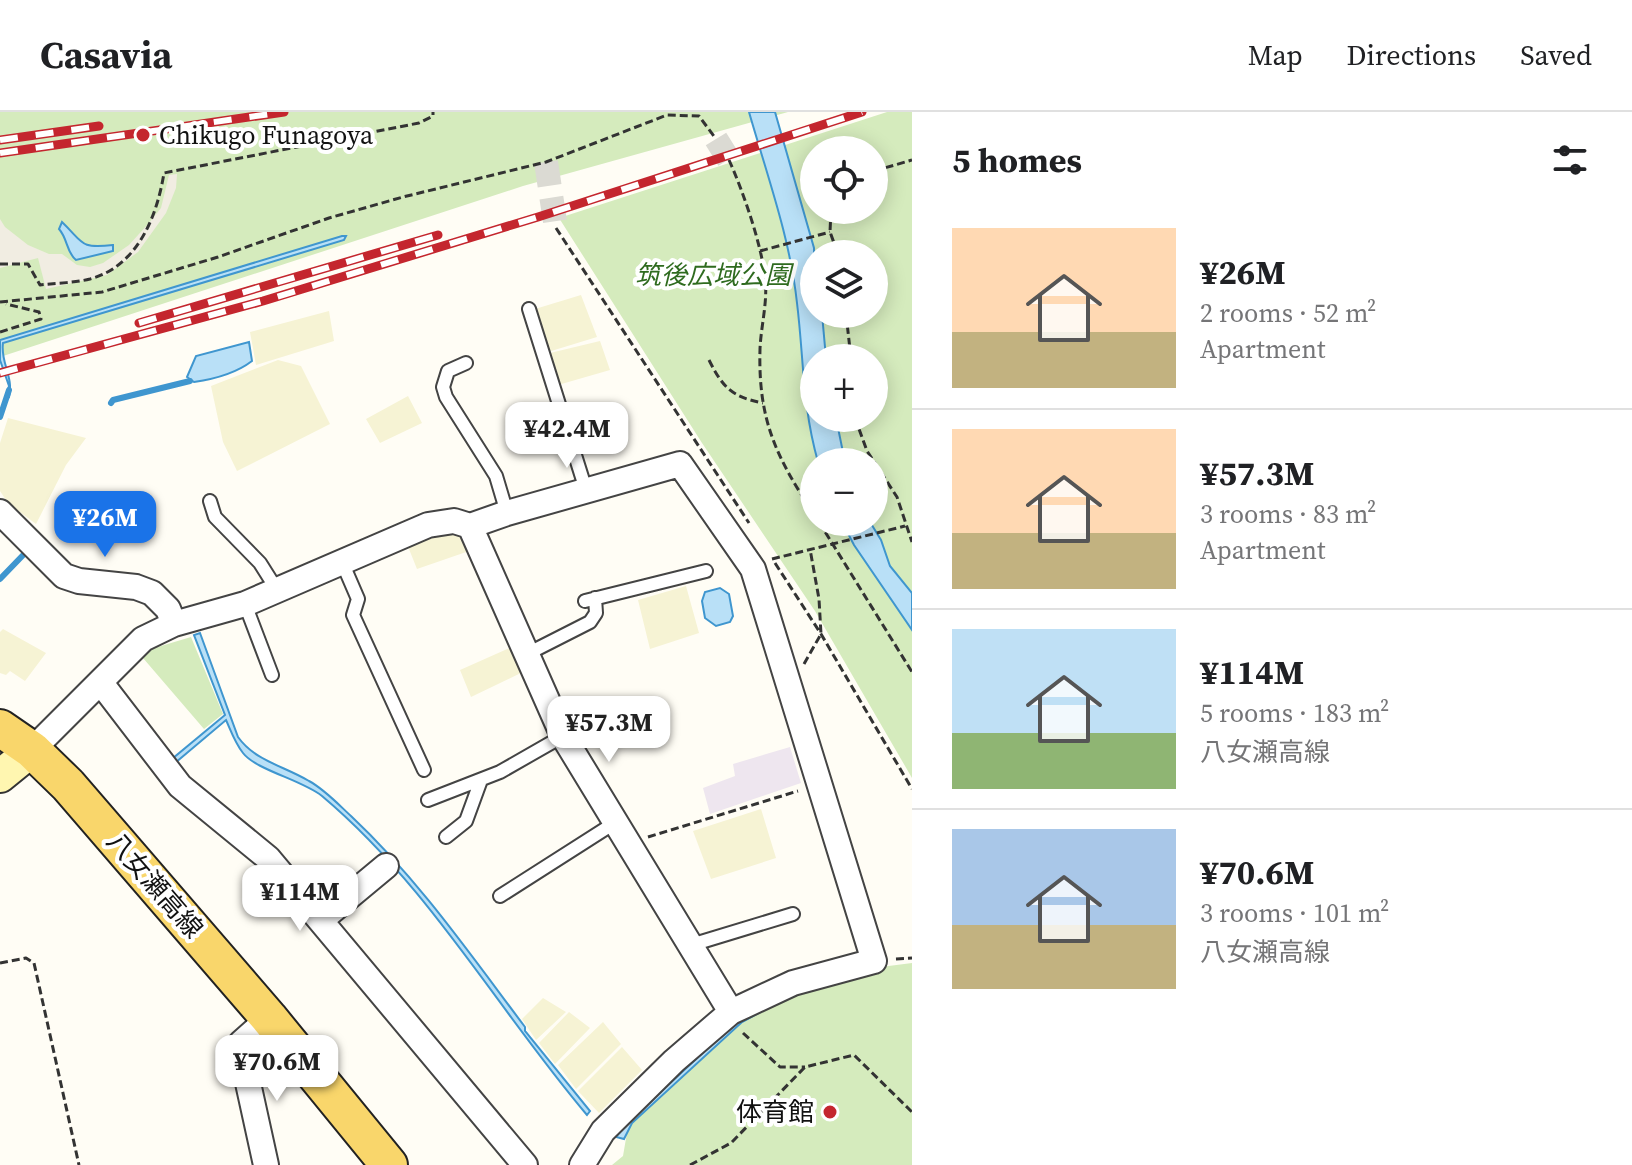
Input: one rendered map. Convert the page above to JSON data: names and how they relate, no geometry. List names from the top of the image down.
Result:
{
  "streets": {
    "main road": ["八女瀬高線"]
  },
  "parks": ["筑後広域公園"],
  "places": ["Chikugo Funagoya", "体育館"],
  "page": {
    "header": "Casavia",
    "nav": ["Map", "Directions", "Saved"],
    "heading": "5 homes",
    "map_buttons": ["+", "−"],
    "list": [
      {
        "name": "¥26M",
        "note": "2 rooms · 52 m² · Apartment"
      },
      {
        "name": "¥57.3M",
        "note": "3 rooms · 83 m² · Apartment"
      },
      {
        "name": "¥114M",
        "note": "5 rooms · 183 m² · 八女瀬高線"
      },
      {
        "name": "¥70.6M",
        "note": "3 rooms · 101 m² · 八女瀬高線"
      }
    ],
    "price": [
      "¥42.4M",
      "¥26M",
      "¥57.3M",
      "¥114M",
      "¥70.6M"
    ]
  }
}
